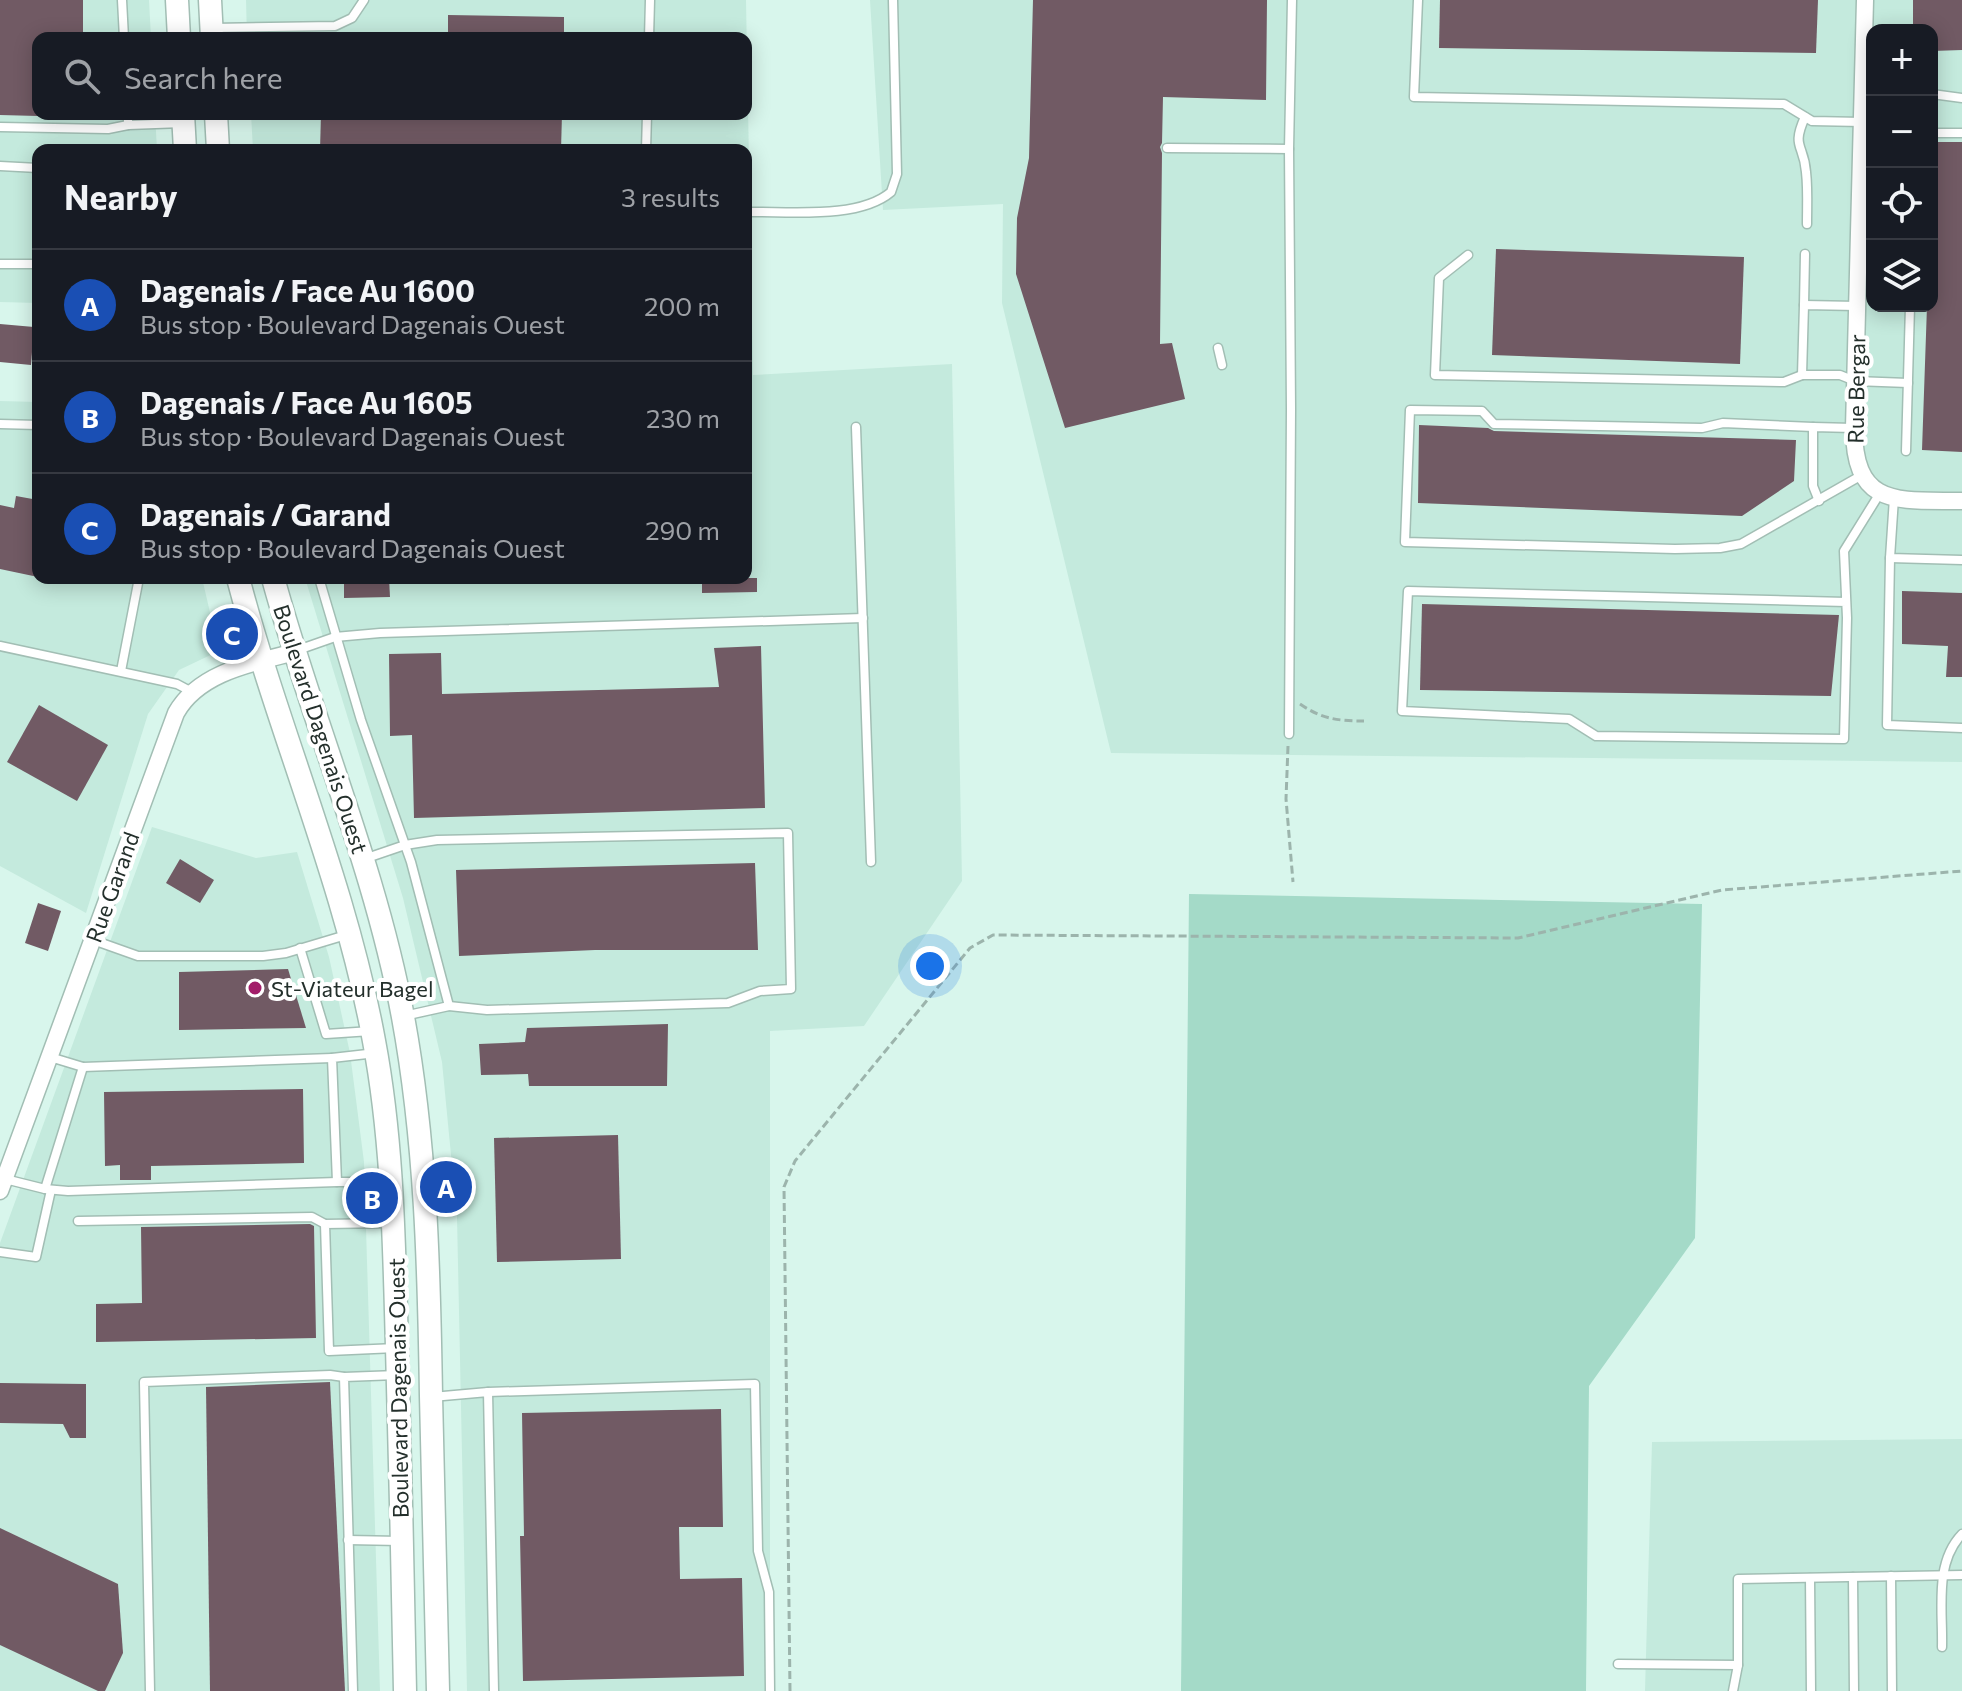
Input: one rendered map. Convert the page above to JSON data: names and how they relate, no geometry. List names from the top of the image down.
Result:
{
  "streets": {
    "main road": ["Boulevard Dagenais Ouest"],
    "street": ["Rue Bergar", "Rue Garand"]
  },
  "crossings": [
    ["Boulevard Dagenais Ouest", "Rue Garand"]
  ],
  "places": ["St-Viateur Bagel"],
  "page": {
    "map_buttons": ["+", "−"],
    "search": "Search here",
    "heading": ["Nearby", "3 results"],
    "list": [
      {
        "mark": "A",
        "name": "Dagenais / Face Au 1600",
        "note": "Bus stop · Boulevard Dagenais Ouest",
        "value": "200 m"
      },
      {
        "mark": "B",
        "name": "Dagenais / Face Au 1605",
        "note": "Bus stop · Boulevard Dagenais Ouest",
        "value": "230 m"
      },
      {
        "mark": "C",
        "name": "Dagenais / Garand",
        "note": "Bus stop · Boulevard Dagenais Ouest",
        "value": "290 m"
      }
    ],
    "pins": ["C", "A", "B"]
  }
}
